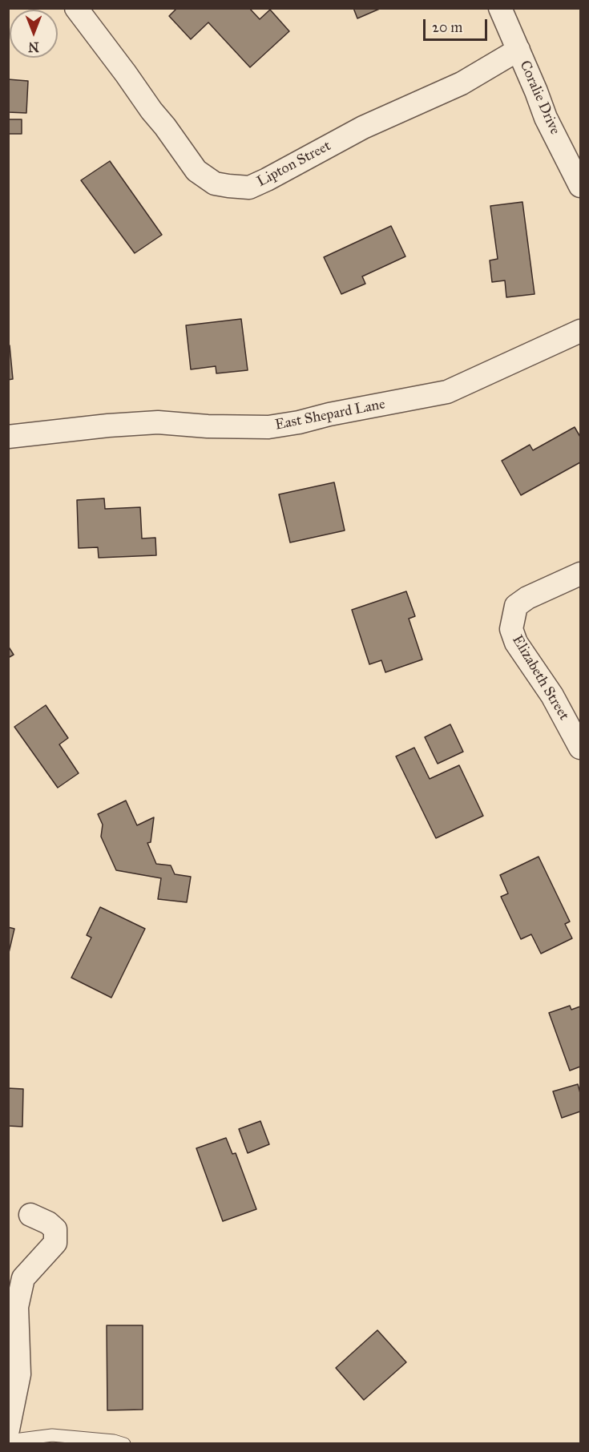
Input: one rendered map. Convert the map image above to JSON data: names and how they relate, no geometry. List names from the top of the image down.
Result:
{
  "streets": {
    "street": [
      "Coralie Drive",
      "Lipton Street",
      "East Shepard Lane",
      "Elizabeth Street"
    ]
  },
  "crossings": [
    ["Coralie Drive", "Lipton Street"]
  ],
  "scale_bar": "20 m",
  "north": "bottom"
}
